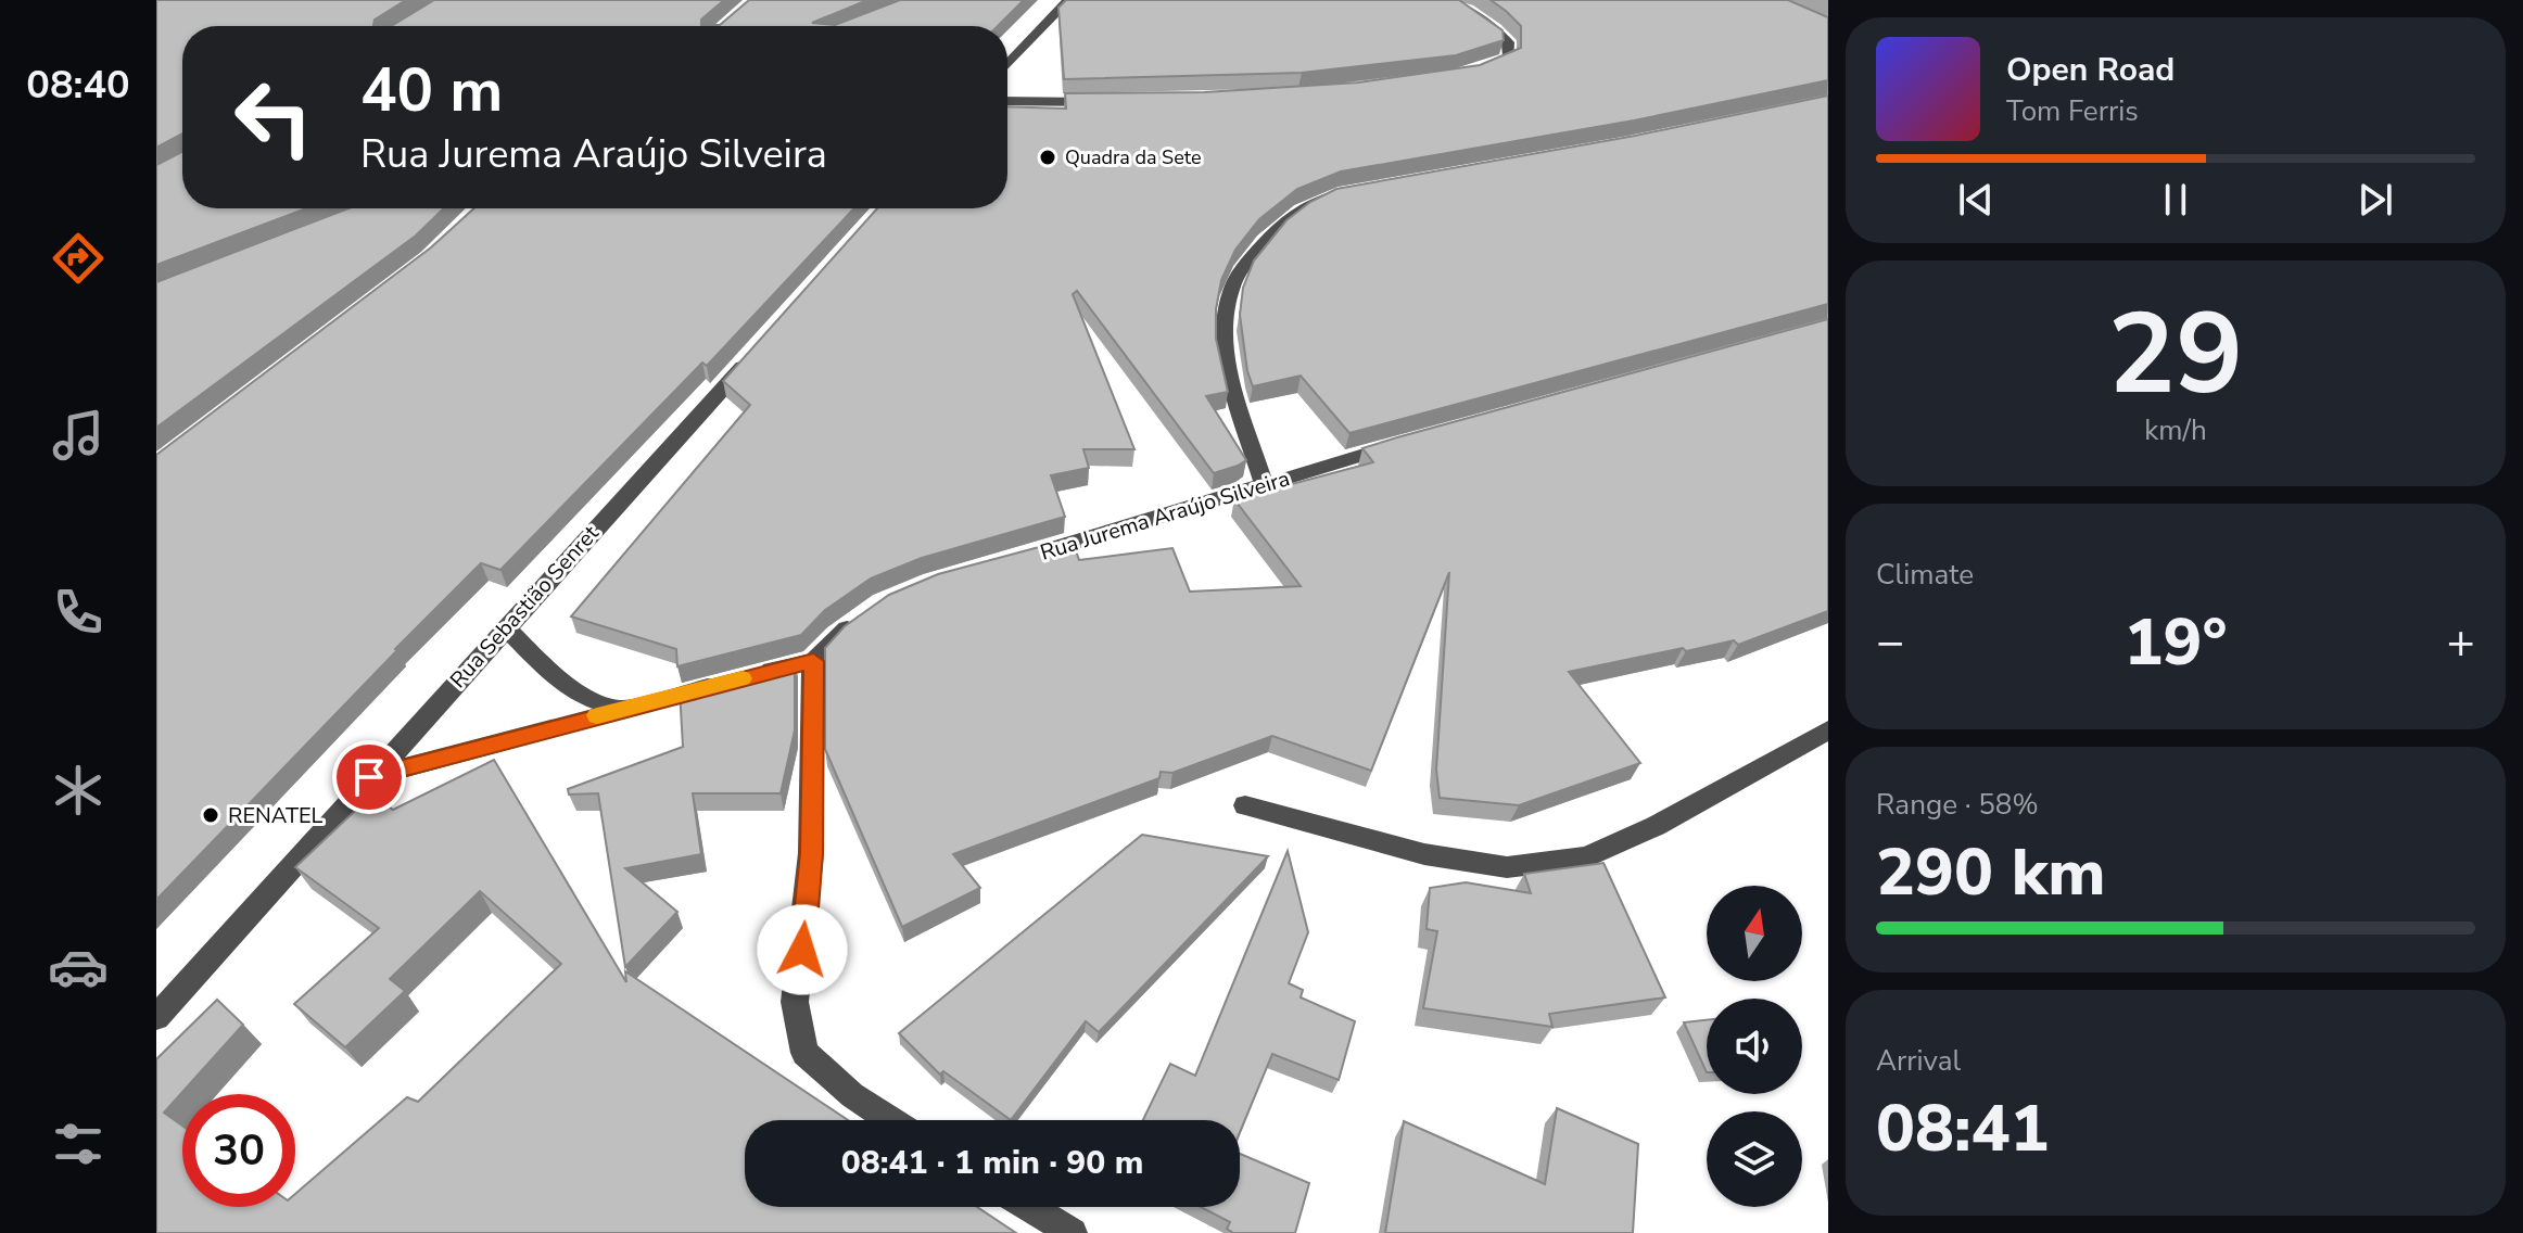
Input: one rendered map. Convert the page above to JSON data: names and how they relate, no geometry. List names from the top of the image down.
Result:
{
  "streets": {
    "street": ["Rua Jurema Araújo Silveira", "Rua Sebastião Senret"]
  },
  "places": ["Quadra da Sete", "RENATEL"],
  "north": "top",
  "page": {
    "tabs": "08:40",
    "turn": ["40 m", "Rua Jurema Araújo Silveira"],
    "song": ["Open Road", "Tom Ferris"],
    "tile": [
      ["29", "km/h"],
      "Climate",
      ["Range · 58%", "290 km"],
      ["Arrival", "08:41"]
    ],
    "heat": ["−", "19°", "+"],
    "limit": "30",
    "trip": "08:41 · 1 min · 90 m"
  }
}
